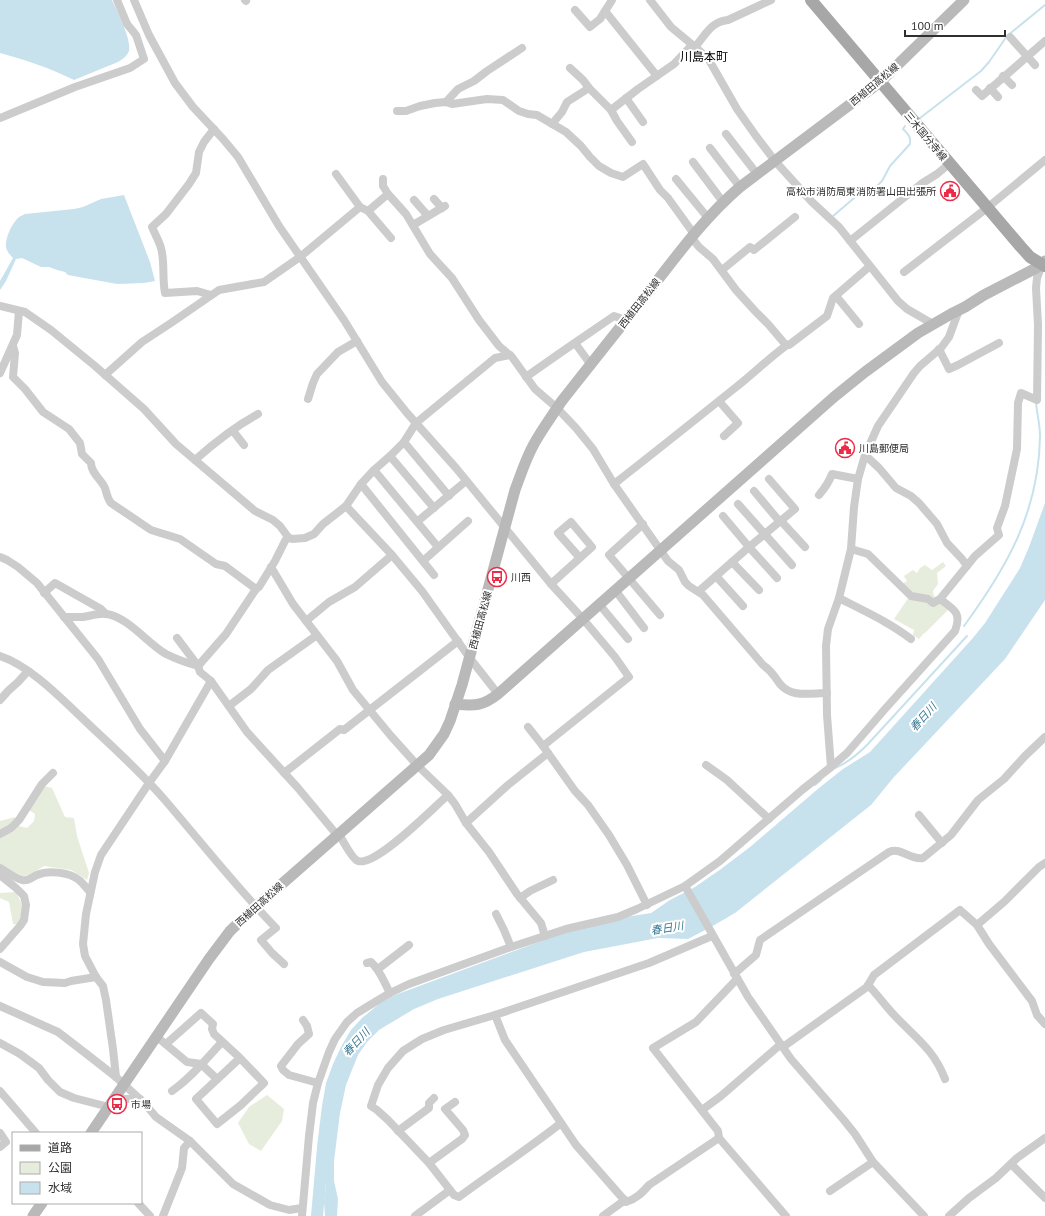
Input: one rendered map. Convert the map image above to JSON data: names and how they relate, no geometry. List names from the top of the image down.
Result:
{
  "streets": {
    "main road": ["西植田高松線", "三木国分寺線"]
  },
  "crossings": [
    ["西植田高松線", "三木国分寺線"]
  ],
  "districts": ["川島本町"],
  "water": ["春日川"],
  "places": {
    "public building": ["高松市消防局東消防署山田出張所", "川島郵便局"],
    "bus stop": ["川西", "市場"]
  },
  "legend": ["道路", "公園", "水域"],
  "scale_bar": "100 m"
}
